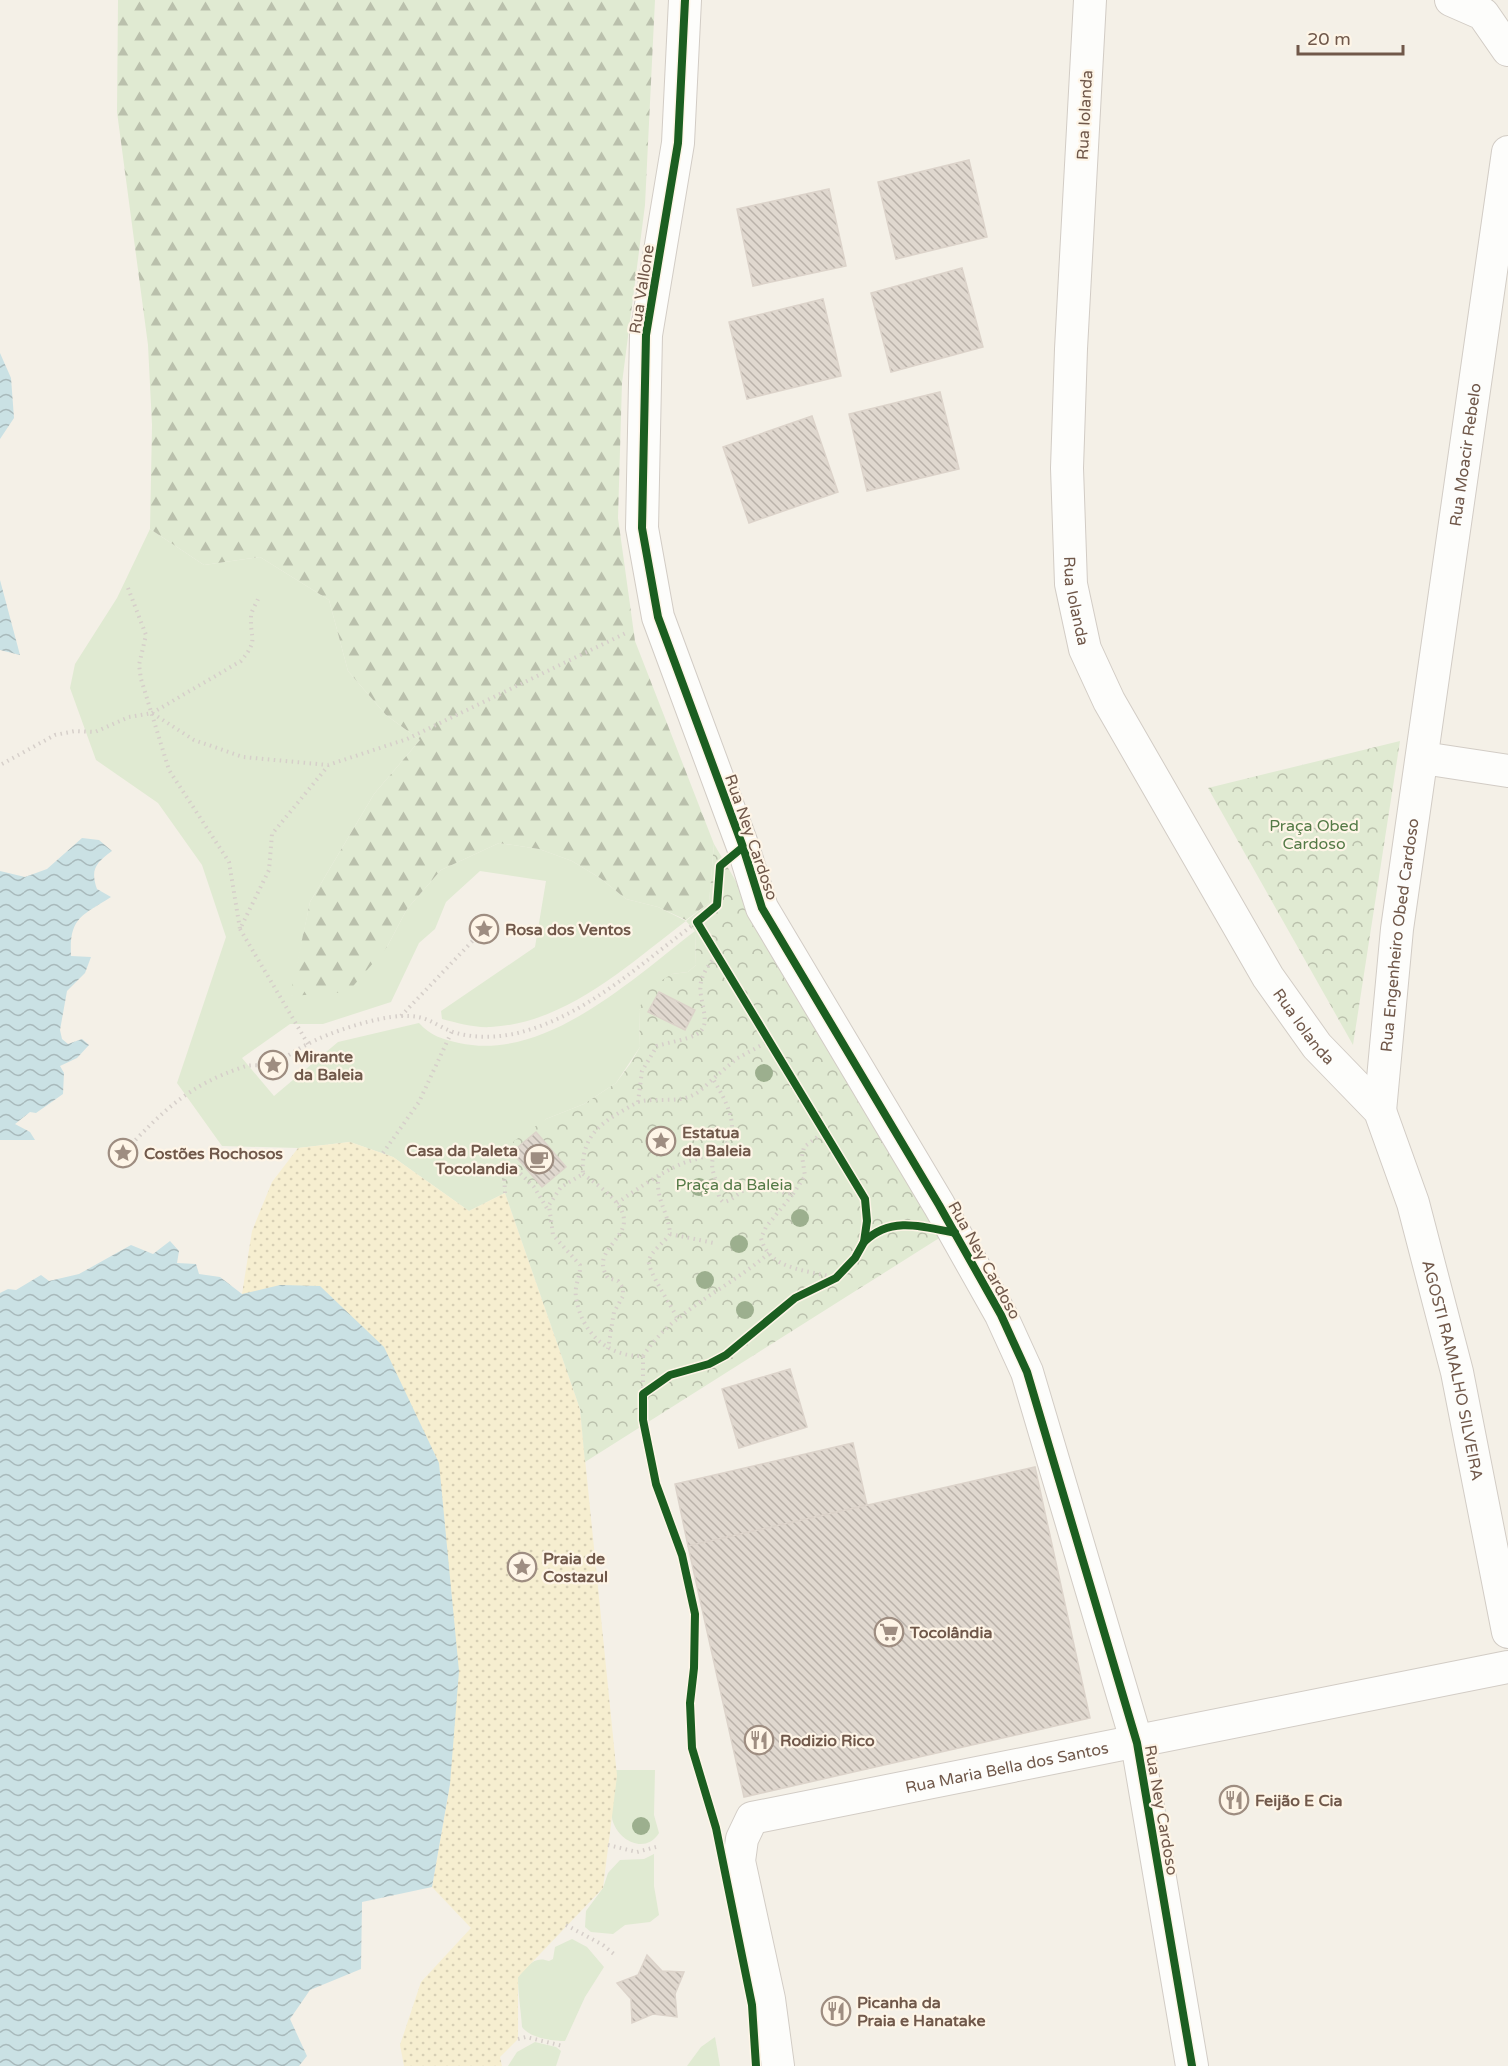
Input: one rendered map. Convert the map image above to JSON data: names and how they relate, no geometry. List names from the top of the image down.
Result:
{
  "streets": {
    "street": [
      "Rua Iolanda",
      "Rua Vallone",
      "Rua Moacir Rebelo",
      "Rua Ney Cardoso",
      "Rua Engenheiro Obed Cardoso",
      "AGOSTI RAMALHO SILVEIRA",
      "Rua Maria Bella dos Santos"
    ]
  },
  "crossings": [
    ["Rua Iolanda", "Rua Engenheiro Obed Cardoso"],
    ["Rua Iolanda", "AGOSTI RAMALHO SILVEIRA"],
    ["Rua Vallone", "Rua Ney Cardoso"],
    ["Rua Moacir Rebelo", "Rua Engenheiro Obed Cardoso"],
    ["Rua Ney Cardoso", "Rua Maria Bella dos Santos"],
    ["Rua Engenheiro Obed Cardoso", "AGOSTI RAMALHO SILVEIRA"]
  ],
  "parks": ["Praça Obed Cardoso", "Praça da Baleia"],
  "places": {
    "place": [
      "Rosa dos Ventos",
      "Mirante da Baleia",
      "Estatua da Baleia",
      "Costões Rochosos",
      "Praia de Costazul"
    ],
    "cafe": ["Casa da Paleta Tocolandia"],
    "supermarket": ["Tocolândia"],
    "restaurant": ["Rodizio Rico", "Feijão E Cia", "Picanha da Praia e Hanatake"]
  },
  "scale_bar": "20 m"
}
